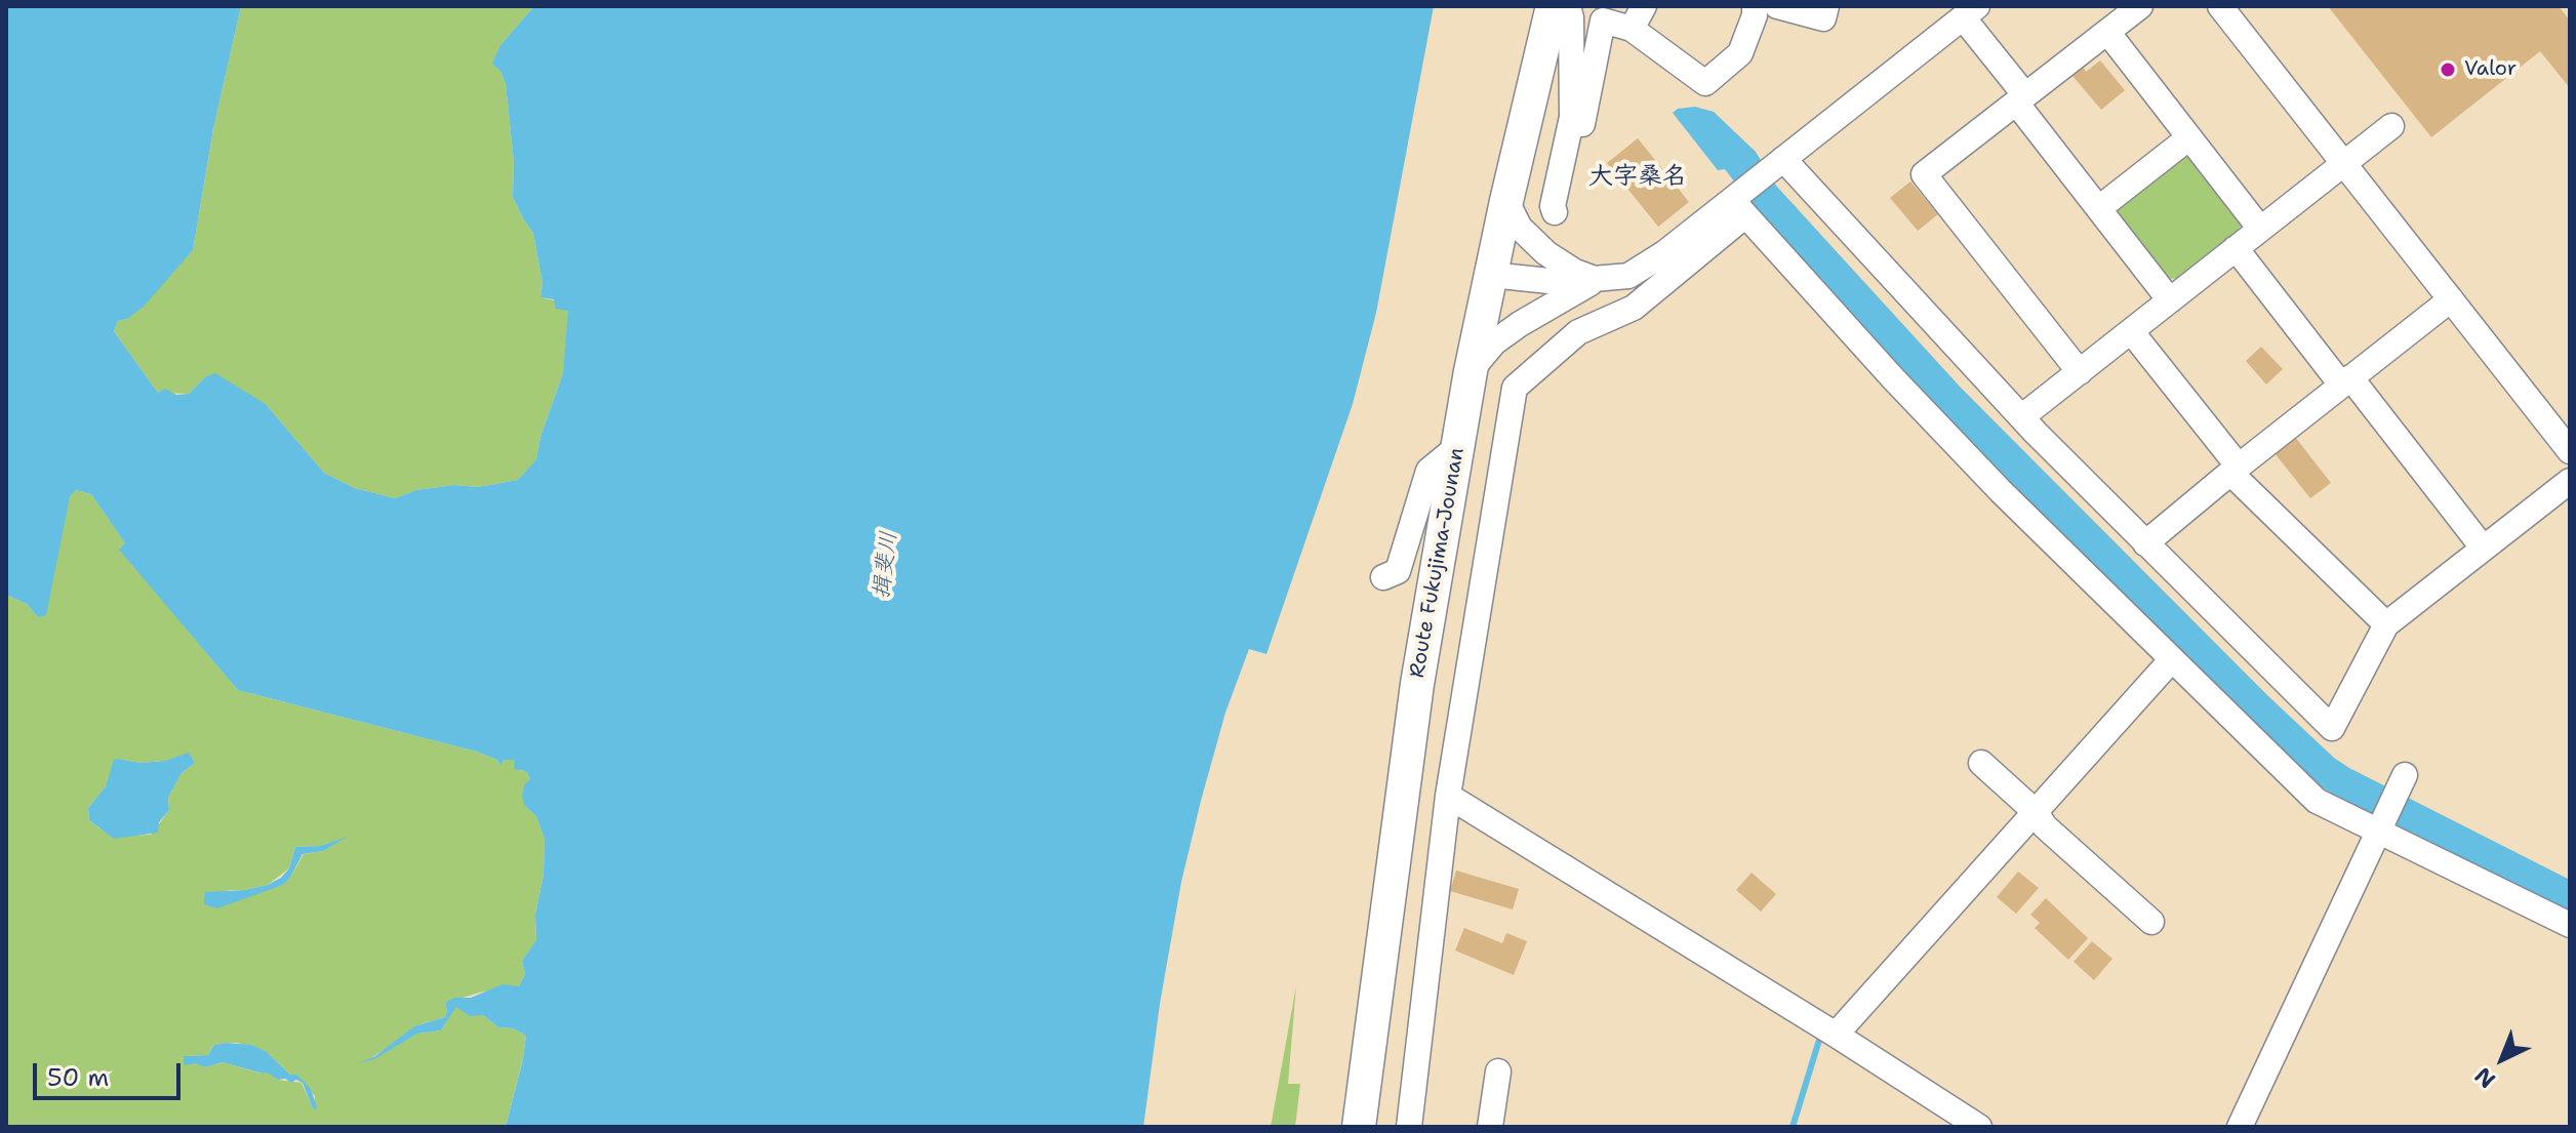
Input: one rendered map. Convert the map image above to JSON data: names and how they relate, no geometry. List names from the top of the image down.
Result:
{
  "streets": {
    "main road": ["Route Fukujima-Jounan"]
  },
  "districts": ["大字桑名"],
  "water": ["揖斐川"],
  "places": ["Valor"],
  "scale_bar": "50 m",
  "north": "bottom left"
}
